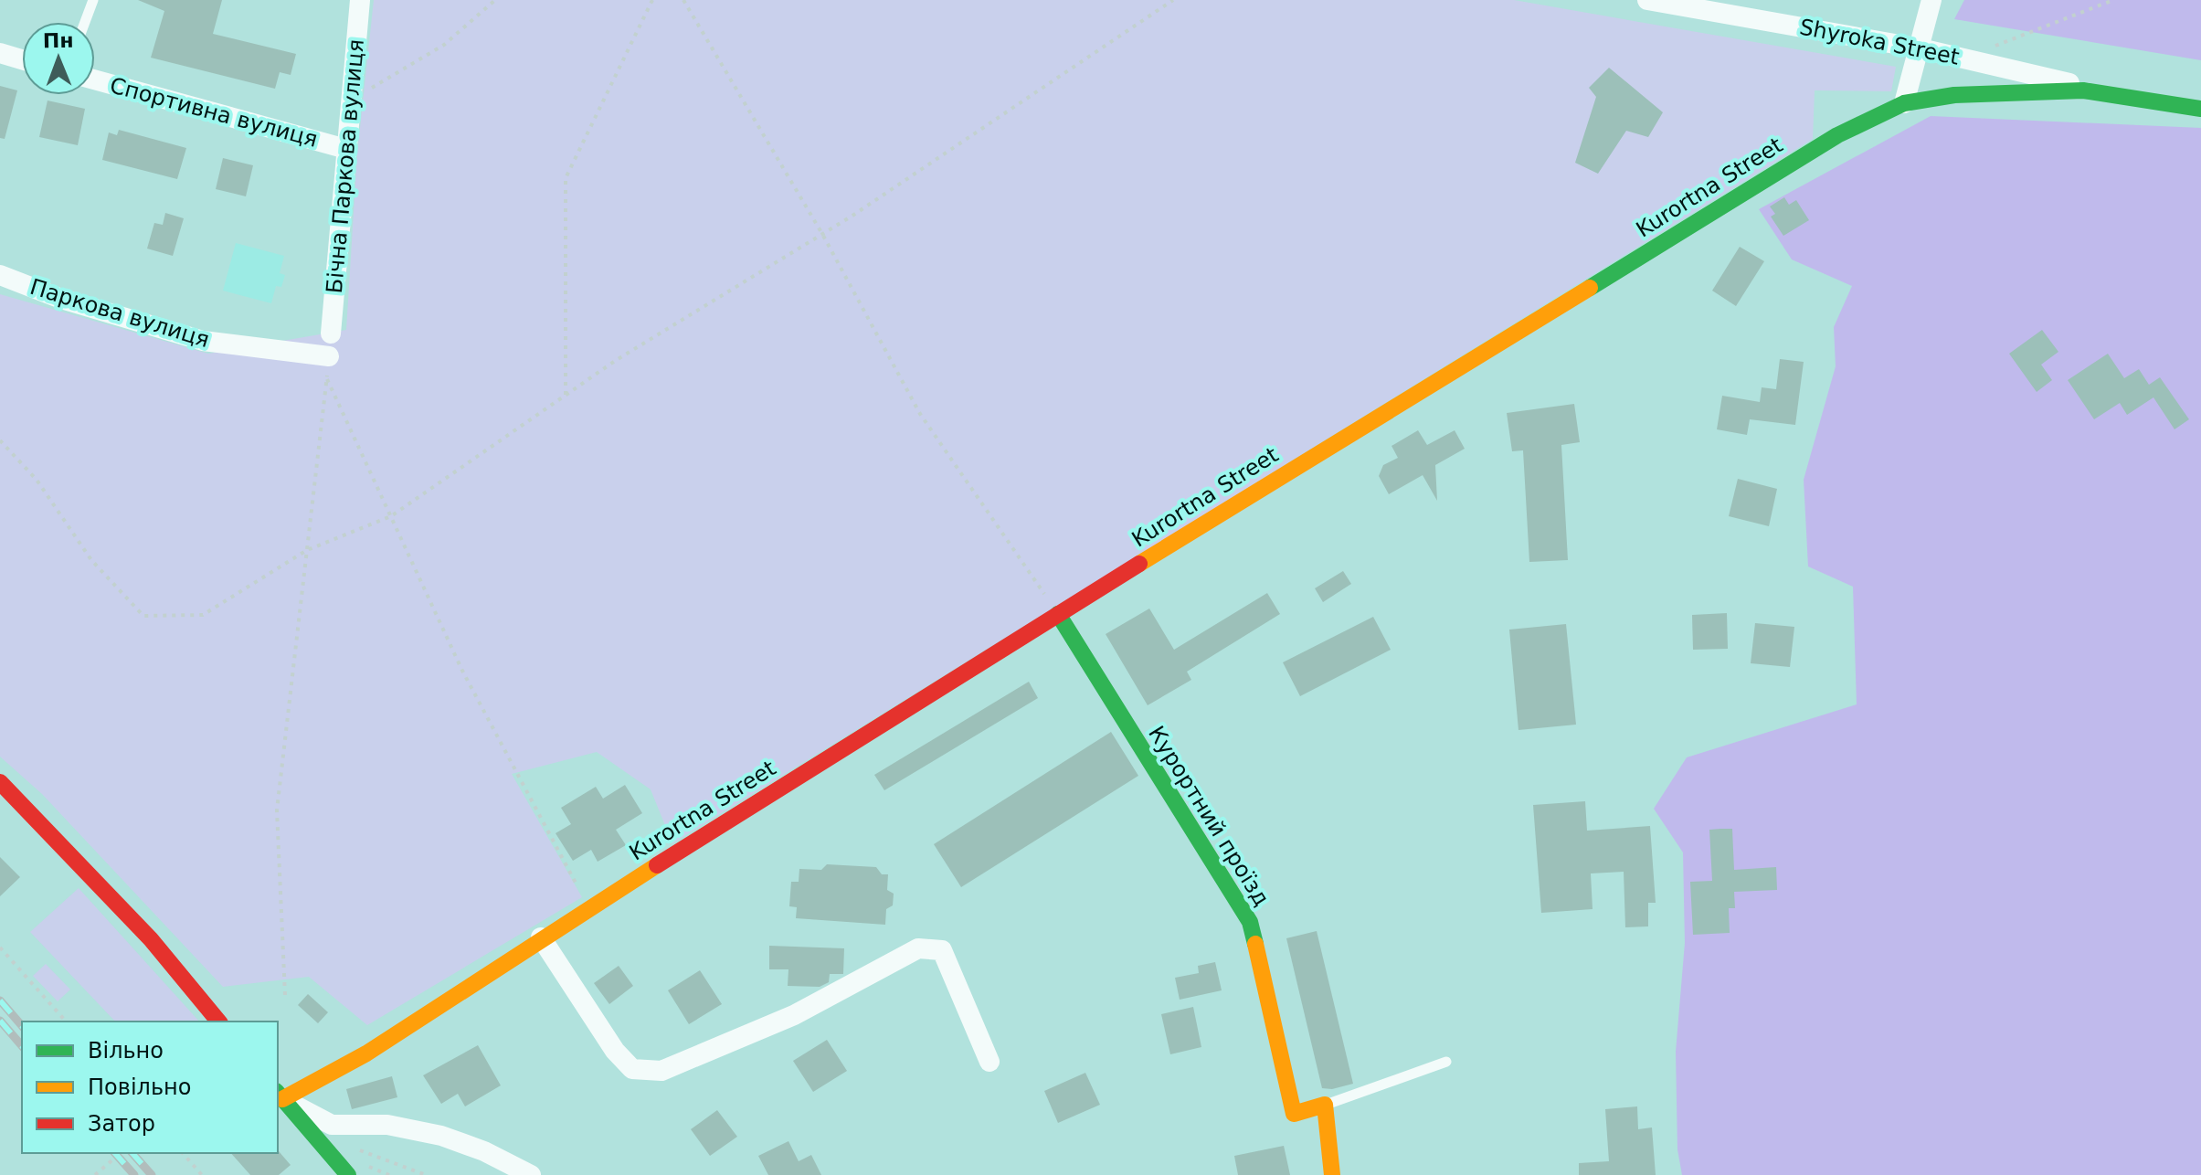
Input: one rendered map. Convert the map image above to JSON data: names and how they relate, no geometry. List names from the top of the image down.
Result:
{
  "streets": {
    "main road": ["Kurortna Street", "Курортний проїзд"],
    "street": [
      "Shyroka Street",
      "Спортивна вулиця",
      "Бічна Паркова вулиця",
      "Паркова вулиця"
    ]
  },
  "crossings": [
    ["Shyroka Street", "Kurortna Street"],
    ["Спортивна вулиця", "Бічна Паркова вулиця"],
    ["Kurortna Street", "Курортний проїзд"]
  ],
  "legend": ["Вільно", "Повільно", "Затор"],
  "north": "top"
}
